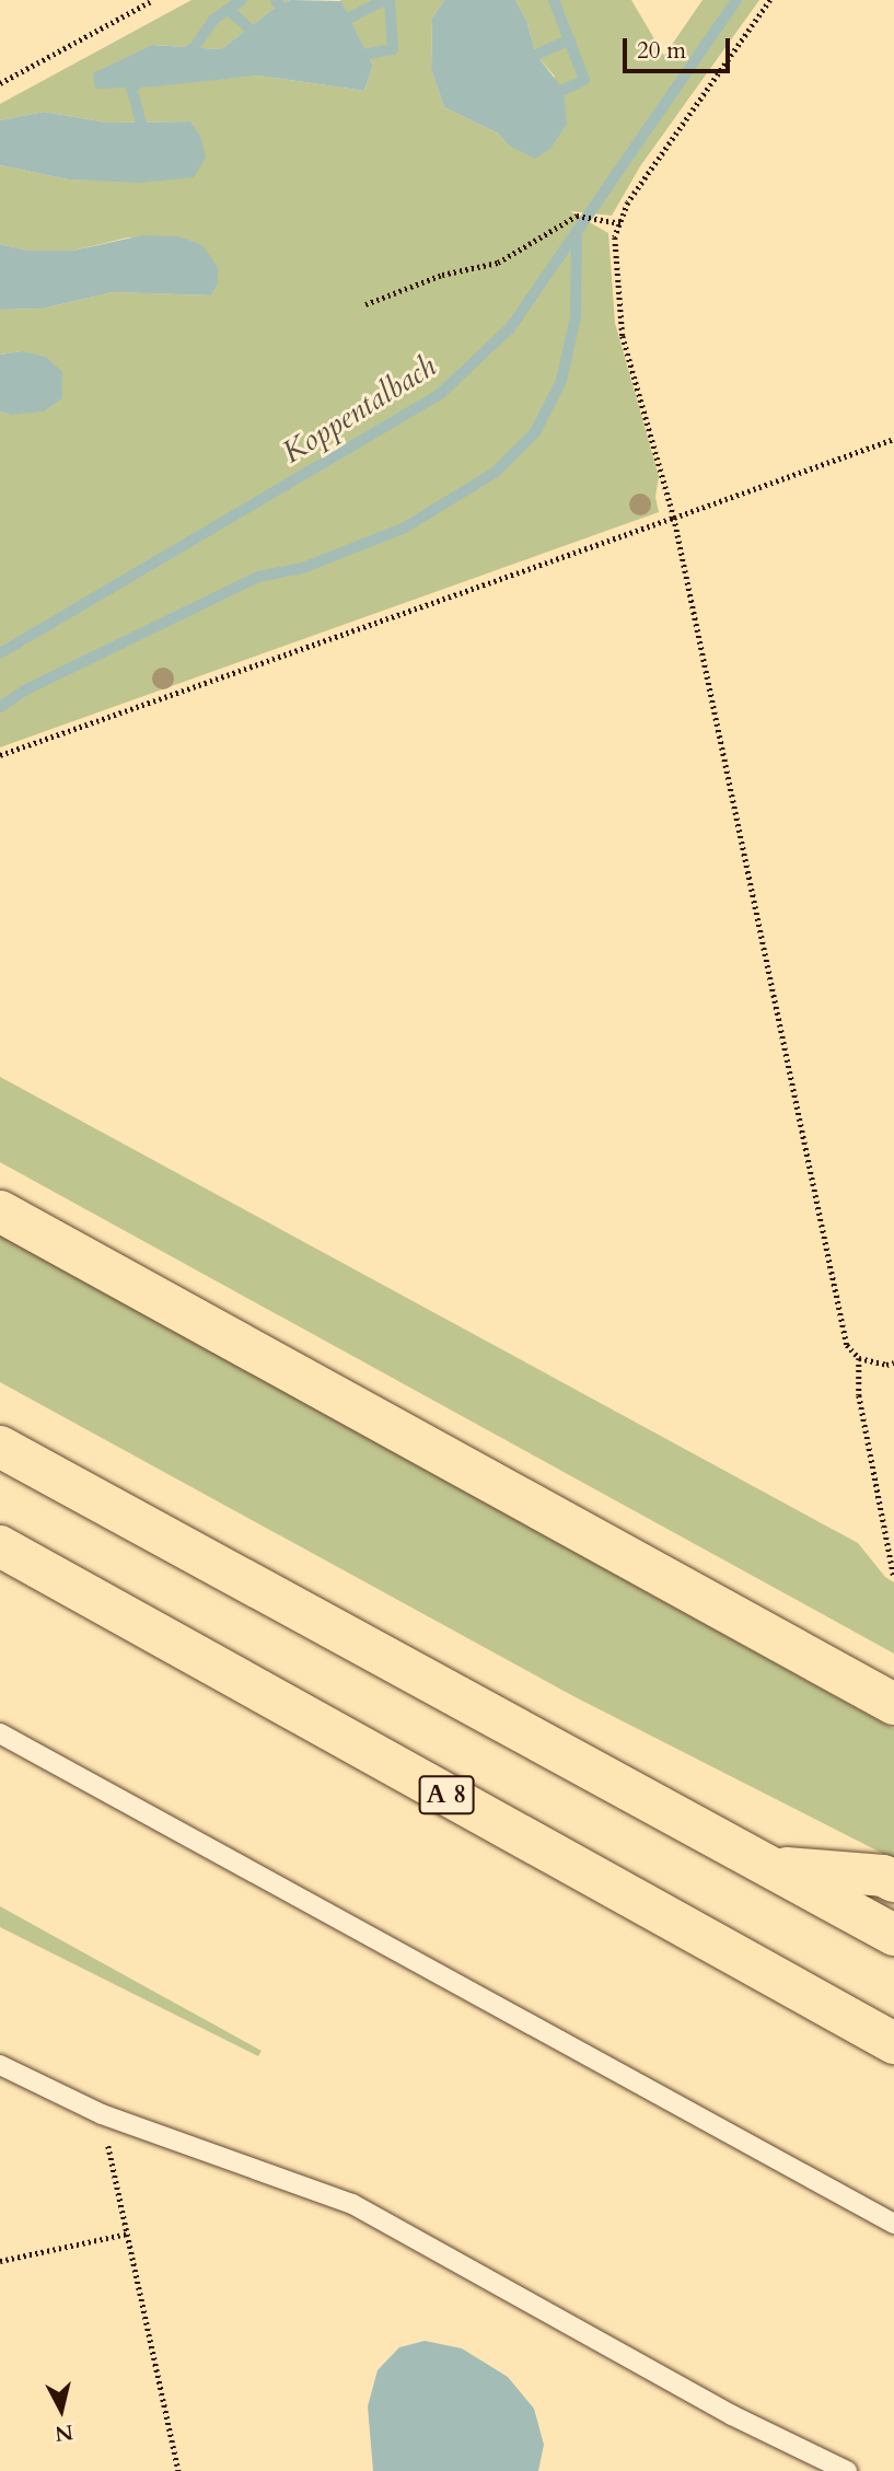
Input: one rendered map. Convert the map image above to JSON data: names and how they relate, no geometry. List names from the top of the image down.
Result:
{
  "streets": {
    "highway": ["A 8"]
  },
  "water": ["Koppentalbach"],
  "scale_bar": "20 m",
  "north": "bottom"
}
